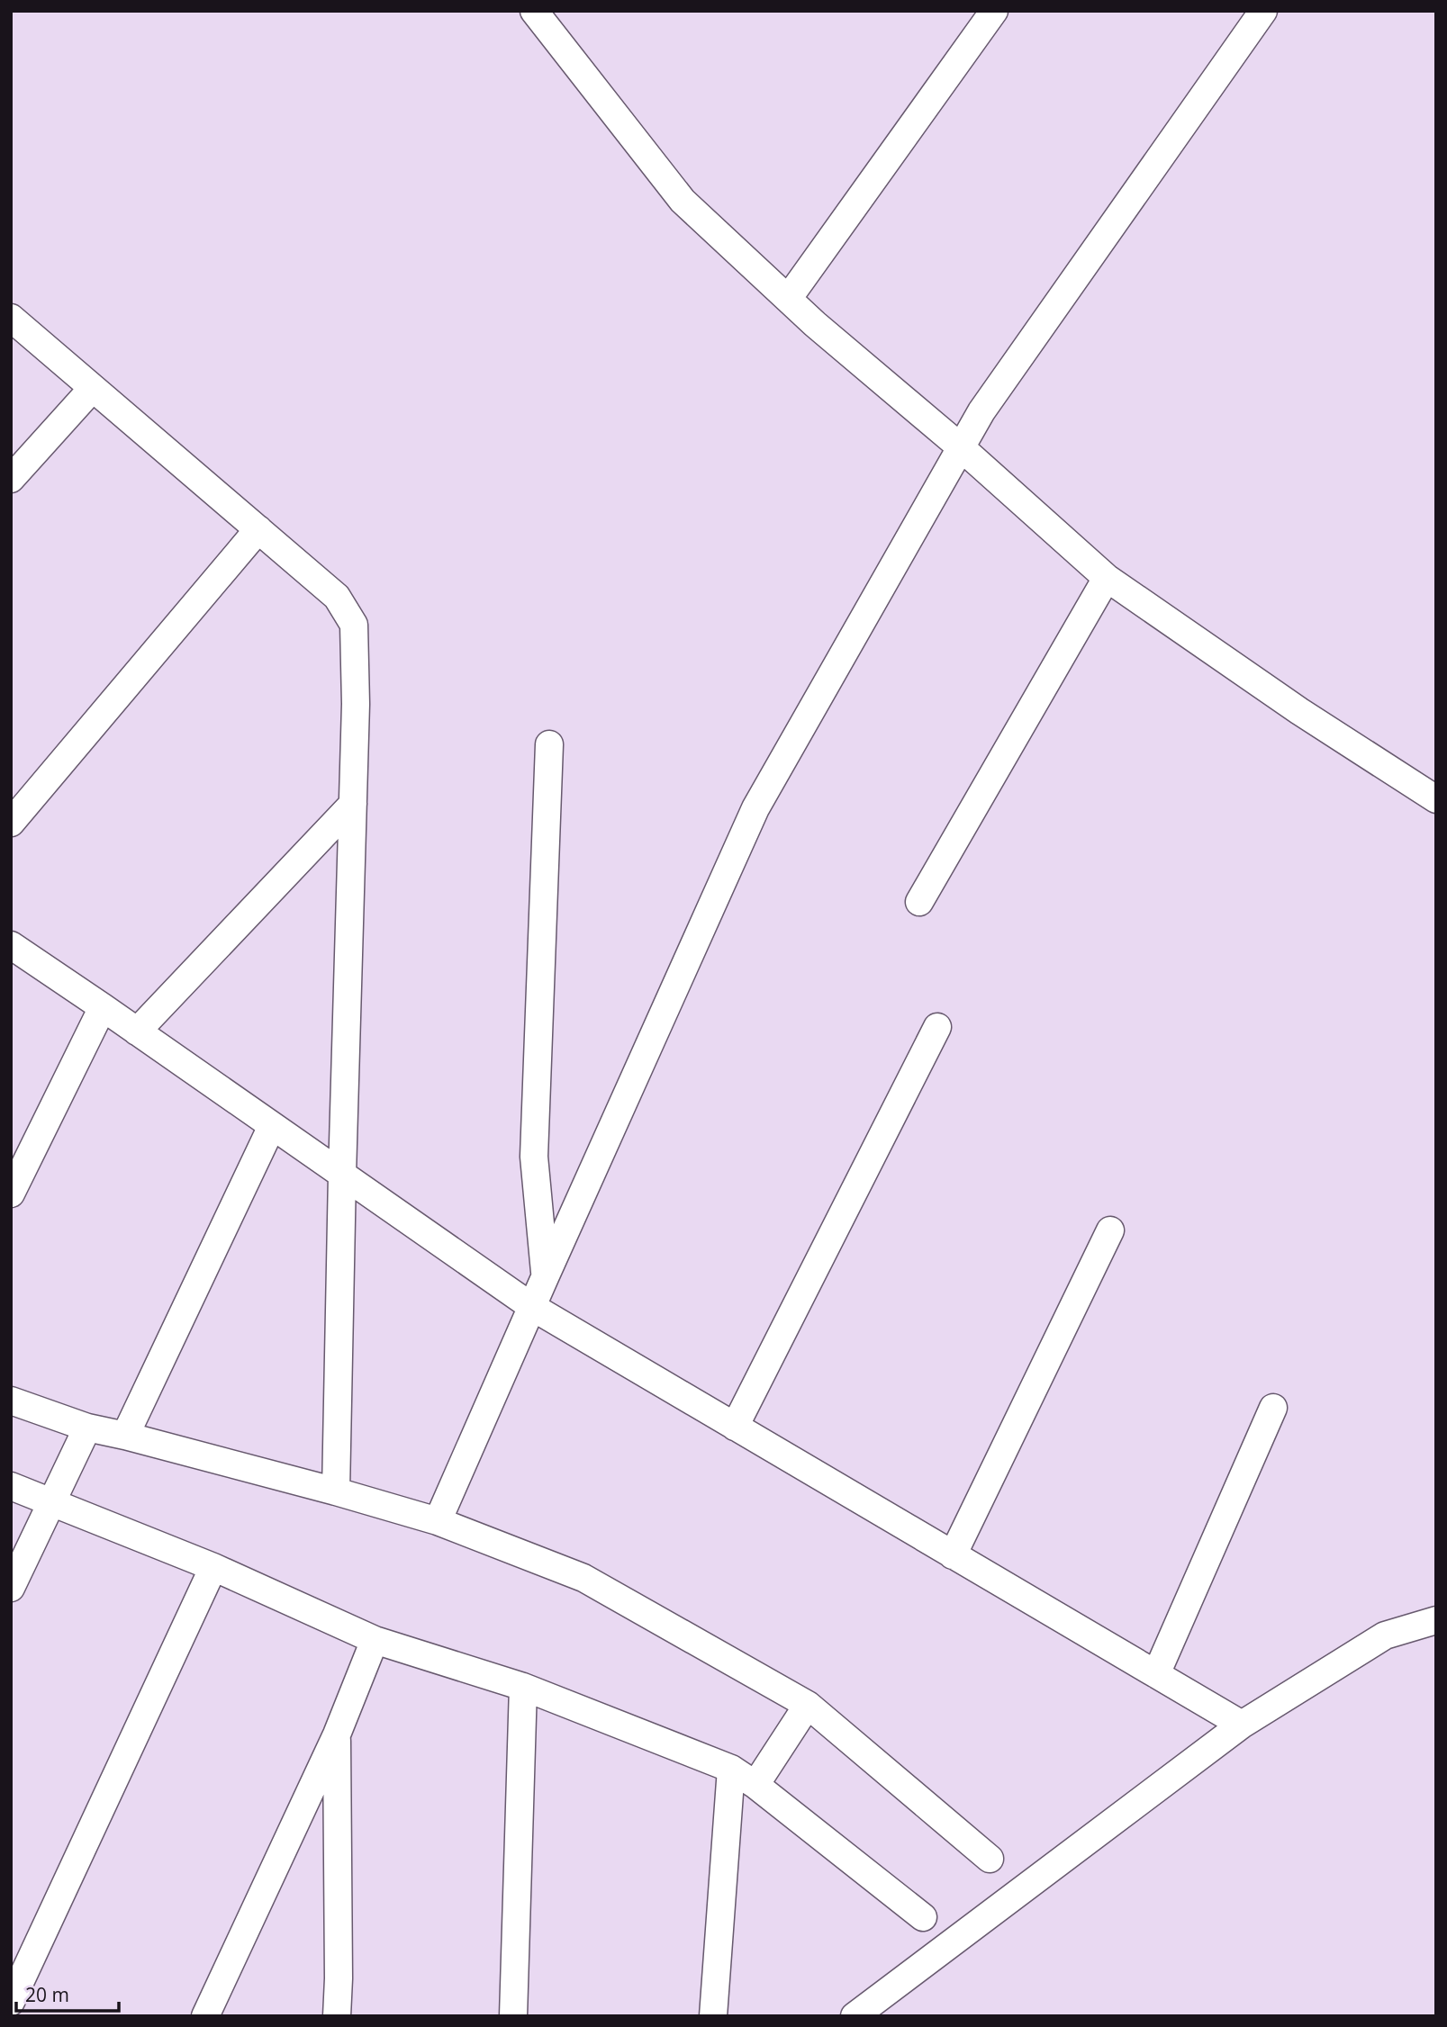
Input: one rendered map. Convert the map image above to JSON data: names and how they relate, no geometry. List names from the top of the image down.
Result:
{
  "scale_bar": "20 m"
}
